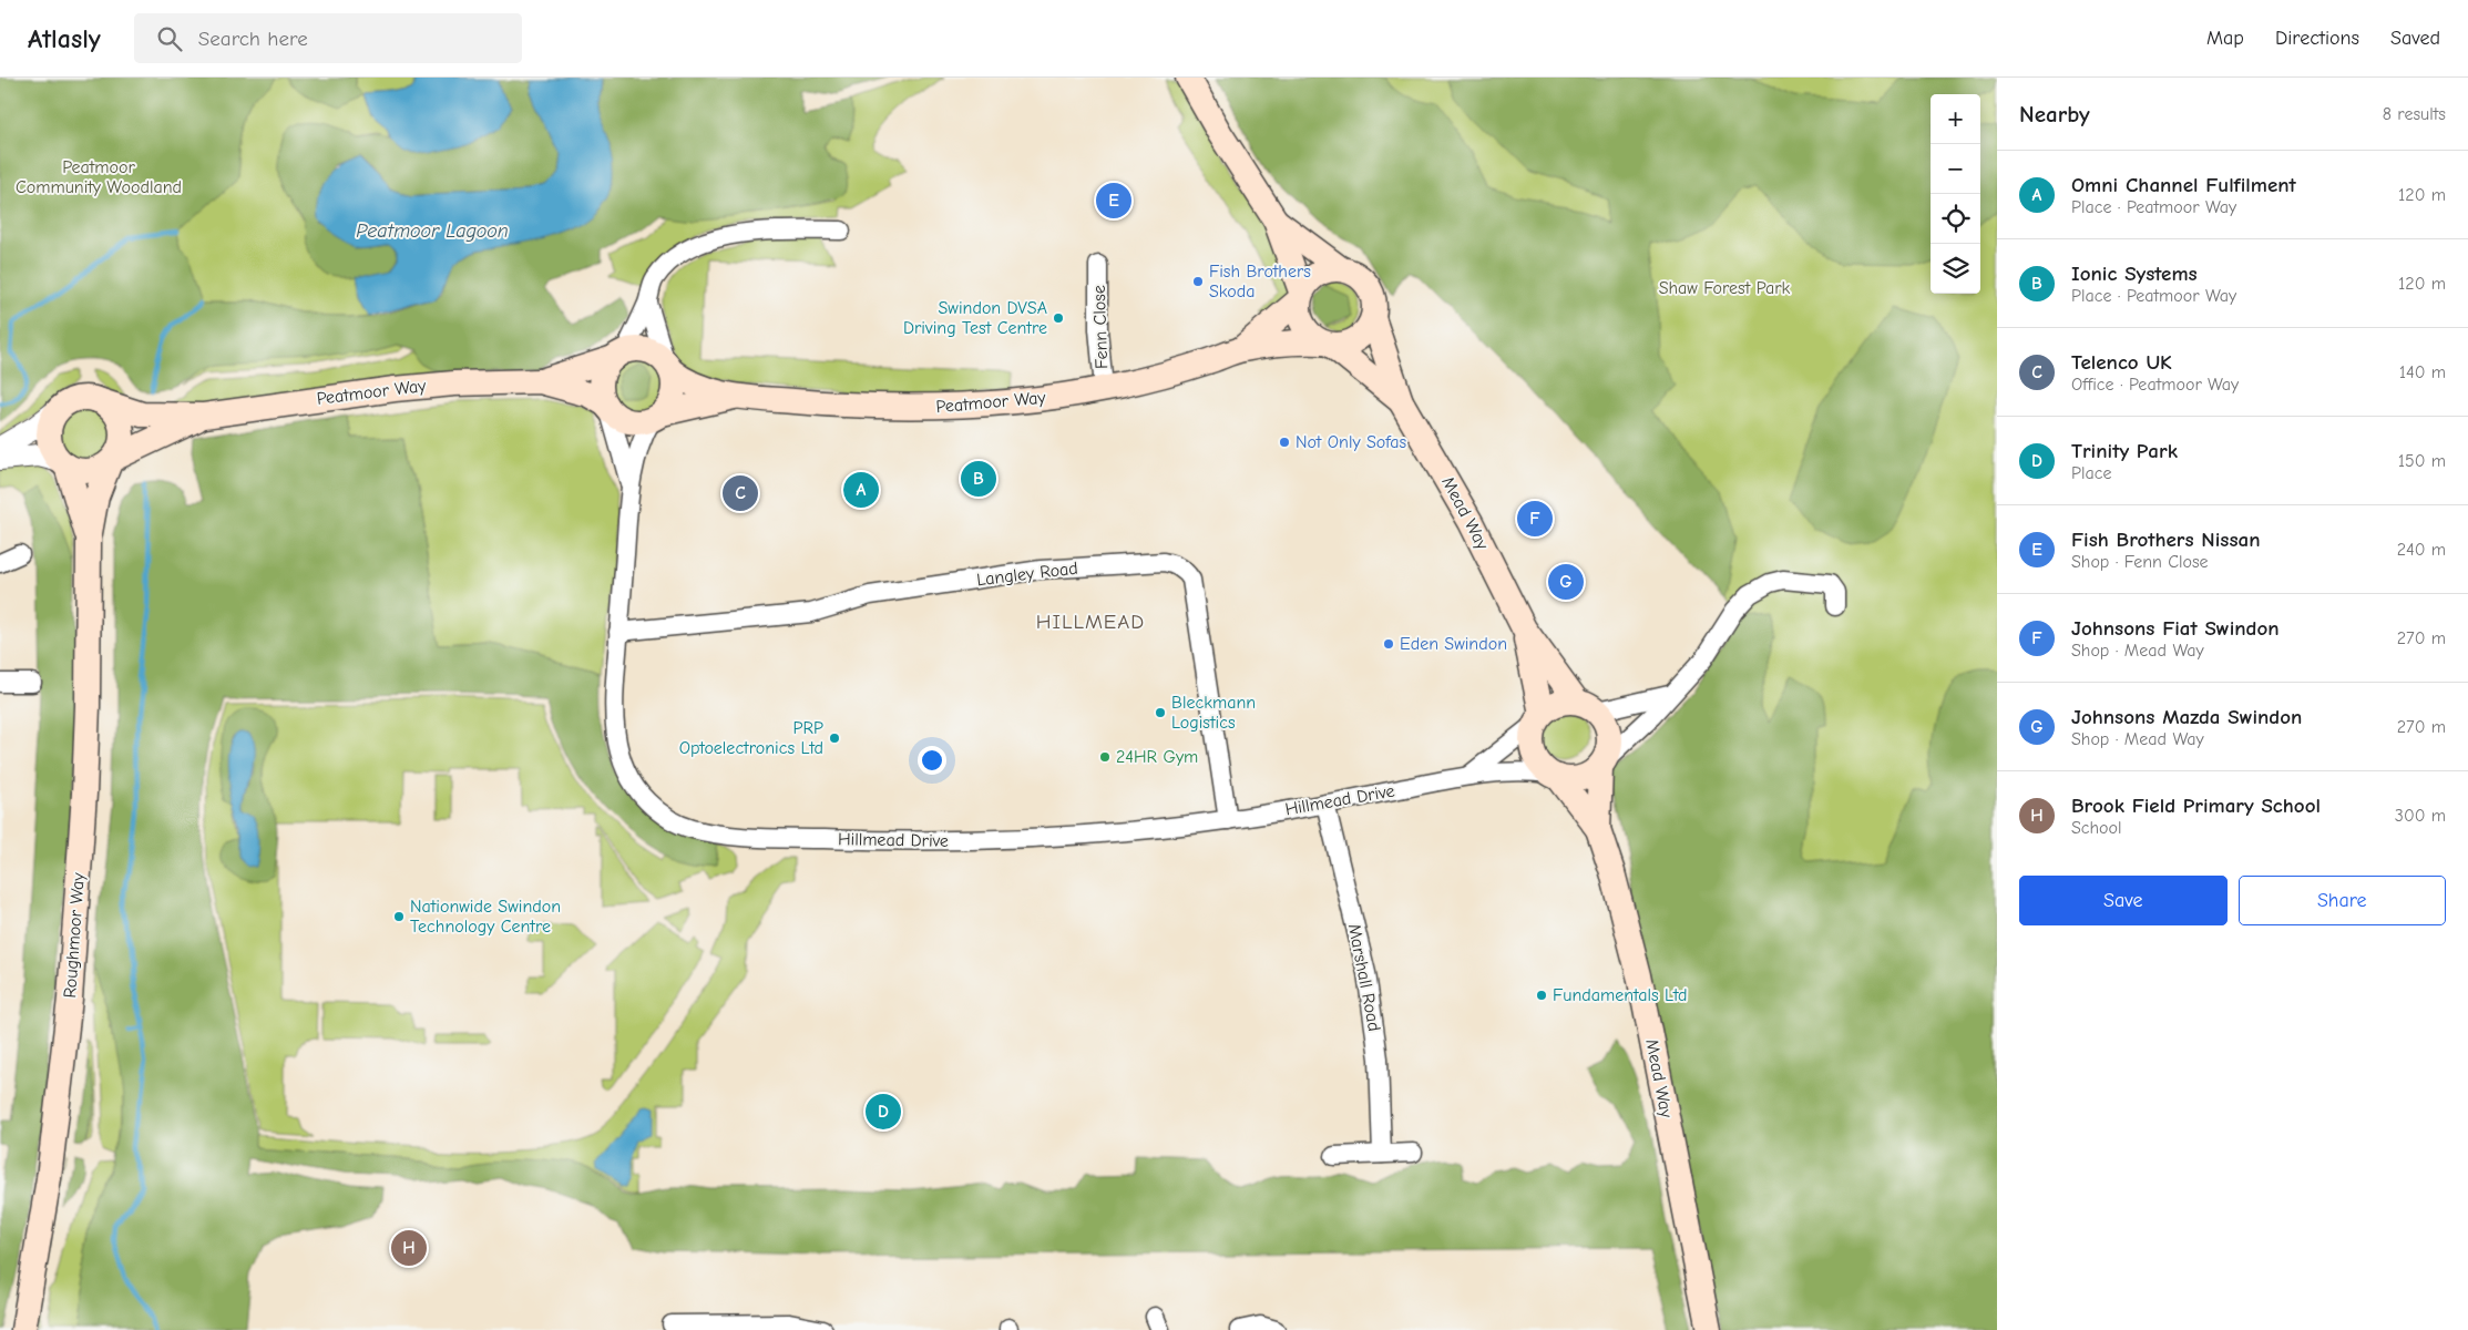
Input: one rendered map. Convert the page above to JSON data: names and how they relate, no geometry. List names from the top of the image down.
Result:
{
  "streets": {
    "main road": ["Peatmoor Way", "Mead Way", "Roughmoor Way"],
    "street": [
      "Fenn Close",
      "Langley Road",
      "Hillmead Drive",
      "Marshall Road"
    ]
  },
  "crossings": [
    ["Fenn Close", "Peatmoor Way"],
    ["Peatmoor Way", "Mead Way"],
    ["Peatmoor Way", "Hillmead Drive"],
    ["Peatmoor Way", "Roughmoor Way"],
    ["Mead Way", "Hillmead Drive"],
    ["Langley Road", "Hillmead Drive"],
    ["Hillmead Drive", "Marshall Road"]
  ],
  "districts": ["HILLMEAD"],
  "water": ["Peatmoor Lagoon"],
  "parks": ["Peatmoor Community Woodland", "Shaw Forest Park"],
  "places": [
    "Fish Brothers Skoda",
    "Swindon DVSA Driving Test Centre",
    "Not Only Sofas",
    "Eden Swindon",
    "Bleckmann Logistics",
    "PRP Optoelectronics Ltd",
    "24HR Gym",
    "Nationwide Swindon Technology Centre",
    "Fundamentals Ltd"
  ],
  "page": {
    "header": "Atlasly",
    "search": "Search here",
    "nav": ["Map", "Directions", "Saved"],
    "heading": ["Nearby", "8 results"],
    "map_buttons": ["+", "−"],
    "list": [
      {
        "mark": "A",
        "name": "Omni Channel Fulfilment",
        "note": "Place · Peatmoor Way",
        "value": "120 m"
      },
      {
        "mark": "B",
        "name": "Ionic Systems",
        "note": "Place · Peatmoor Way",
        "value": "120 m"
      },
      {
        "mark": "C",
        "name": "Telenco UK",
        "note": "Office · Peatmoor Way",
        "value": "140 m"
      },
      {
        "mark": "D",
        "name": "Trinity Park",
        "note": "Place",
        "value": "150 m"
      },
      {
        "mark": "E",
        "name": "Fish Brothers Nissan",
        "note": "Shop · Fenn Close",
        "value": "240 m"
      },
      {
        "mark": "F",
        "name": "Johnsons Fiat Swindon",
        "note": "Shop · Mead Way",
        "value": "270 m"
      },
      {
        "mark": "G",
        "name": "Johnsons Mazda Swindon",
        "note": "Shop · Mead Way",
        "value": "270 m"
      },
      {
        "mark": "H",
        "name": "Brook Field Primary School",
        "note": "School",
        "value": "300 m"
      }
    ],
    "pins": [
      "E",
      "B",
      "A",
      "C",
      "F",
      "G",
      "D",
      "H"
    ],
    "buttons": ["Save", "Share"]
  }
}
